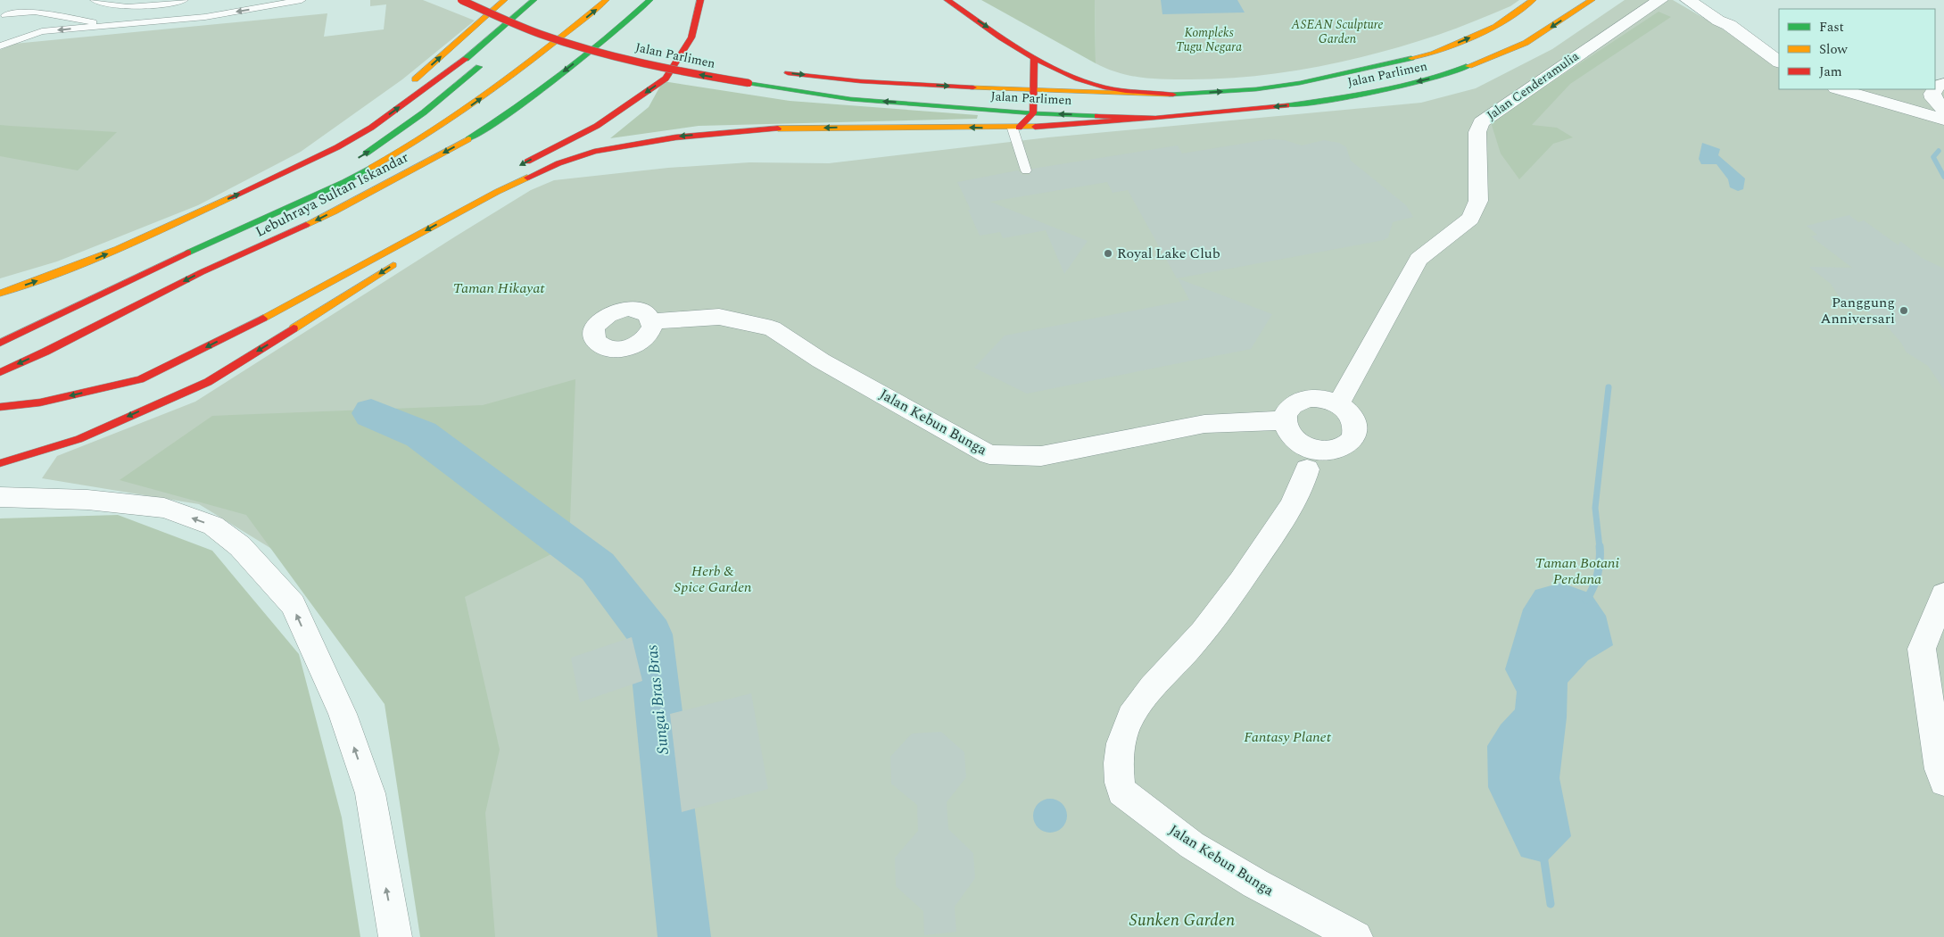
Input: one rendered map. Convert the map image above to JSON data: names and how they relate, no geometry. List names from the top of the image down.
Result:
{
  "streets": {
    "main road": ["Jalan Parlimen", "Lebuhraya Sultan Iskandar"],
    "street": ["Jalan Cenderamulia", "Jalan Kebun Bunga"]
  },
  "crossings": [
    ["Jalan Cenderamulia", "Jalan Kebun Bunga"]
  ],
  "water": ["Sungai Bras Bras"],
  "parks": [
    "ASEAN Sculpture Garden",
    "Kompleks Tugu Negara",
    "Taman Hikayat",
    "Taman Botani Perdana",
    "Herb & Spice Garden",
    "Fantasy Planet",
    "Sunken Garden"
  ],
  "places": ["Royal Lake Club", "Panggung Anniversari"],
  "legend": ["Fast", "Slow", "Jam"]
}
